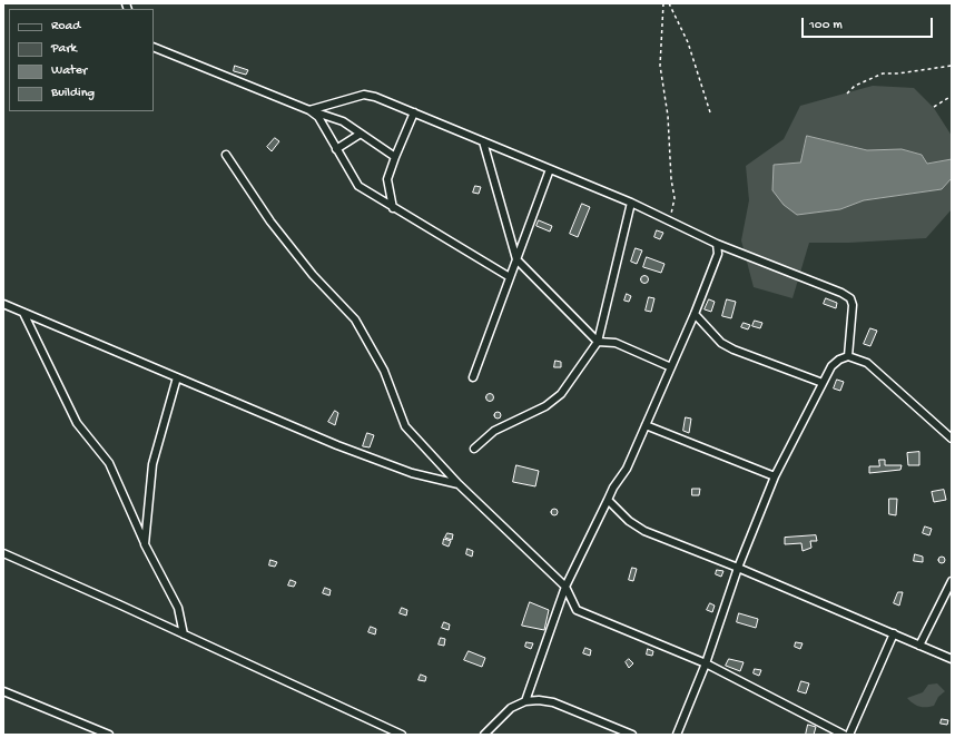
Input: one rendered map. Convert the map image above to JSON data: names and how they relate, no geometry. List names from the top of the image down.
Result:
{
  "legend": [
    "Road",
    "Park",
    "Water",
    "Building"
  ],
  "scale_bar": "100 m"
}
